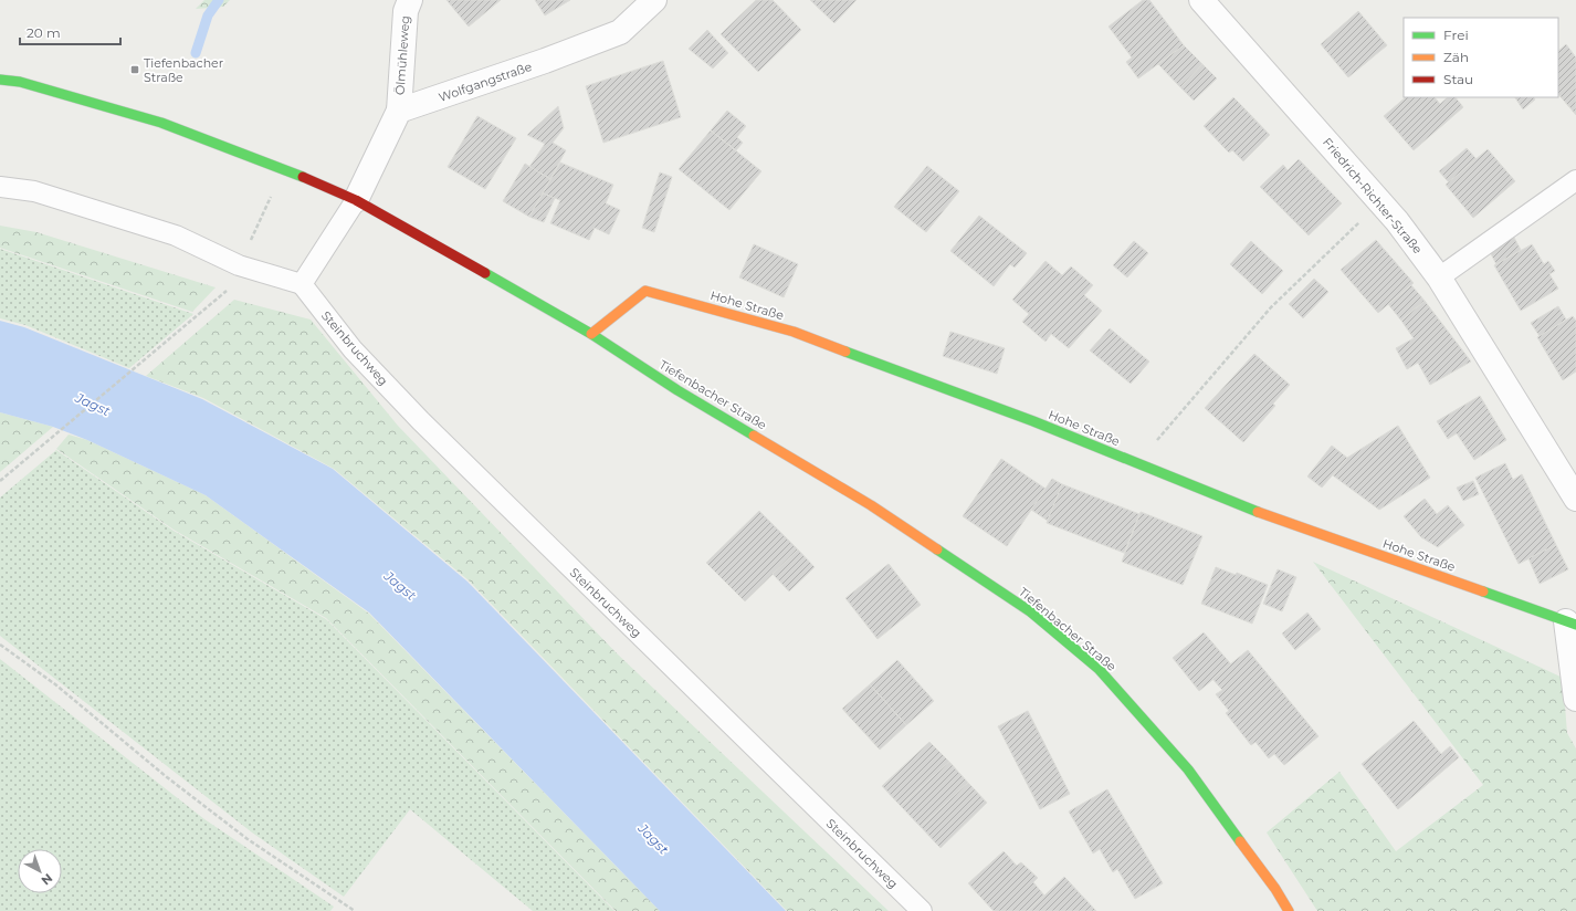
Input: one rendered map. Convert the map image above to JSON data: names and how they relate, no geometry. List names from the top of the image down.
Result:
{
  "streets": {
    "main road": ["Hohe Straße", "Tiefenbacher Straße"],
    "street": ["Ölmühleweg", "Wolfgangstraße", "Friedrich-Richter-Straße"],
    "lane": ["Steinbruchweg"]
  },
  "crossings": [
    ["Ölmühleweg", "Wolfgangstraße"],
    ["Hohe Straße", "Tiefenbacher Straße"]
  ],
  "water": ["Jagst"],
  "places": {
    "transit": ["Tiefenbacher Straße"]
  },
  "legend": ["Frei", "Zäh", "Stau"],
  "scale_bar": "20 m",
  "north": "bottom right"
}
